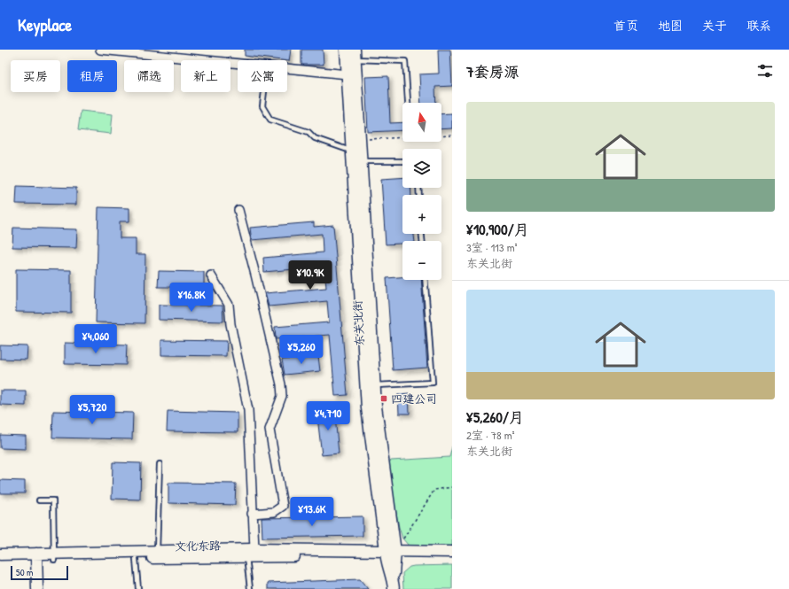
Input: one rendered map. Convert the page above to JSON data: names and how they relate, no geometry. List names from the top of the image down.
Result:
{
  "streets": {
    "main road": ["东关北街", "文化东路"]
  },
  "crossings": [
    ["东关北街", "文化东路"]
  ],
  "places": {
    "transit": ["四建公司"]
  },
  "scale_bar": "50 m",
  "north": "top",
  "page": {
    "header": "Keyplace",
    "nav": [
      "首页",
      "地图",
      "关于",
      "联系"
    ],
    "heading": "7套房源",
    "chip": [
      "买房",
      "租房",
      "筛选",
      "新上",
      "公寓"
    ],
    "list": [
      {
        "name": "¥10,900/月",
        "note": "3室 · 113 m² · 东关北街"
      },
      {
        "name": "¥5,260/月",
        "note": "2室 · 78 m² · 东关北街"
      }
    ],
    "map_buttons": ["+", "−"],
    "price": [
      "¥10.9K",
      "¥16.8K",
      "¥4,060",
      "¥5,260",
      "¥5,720",
      "¥4,710",
      "¥13.6K"
    ],
    "scale": "50 m"
  }
}
